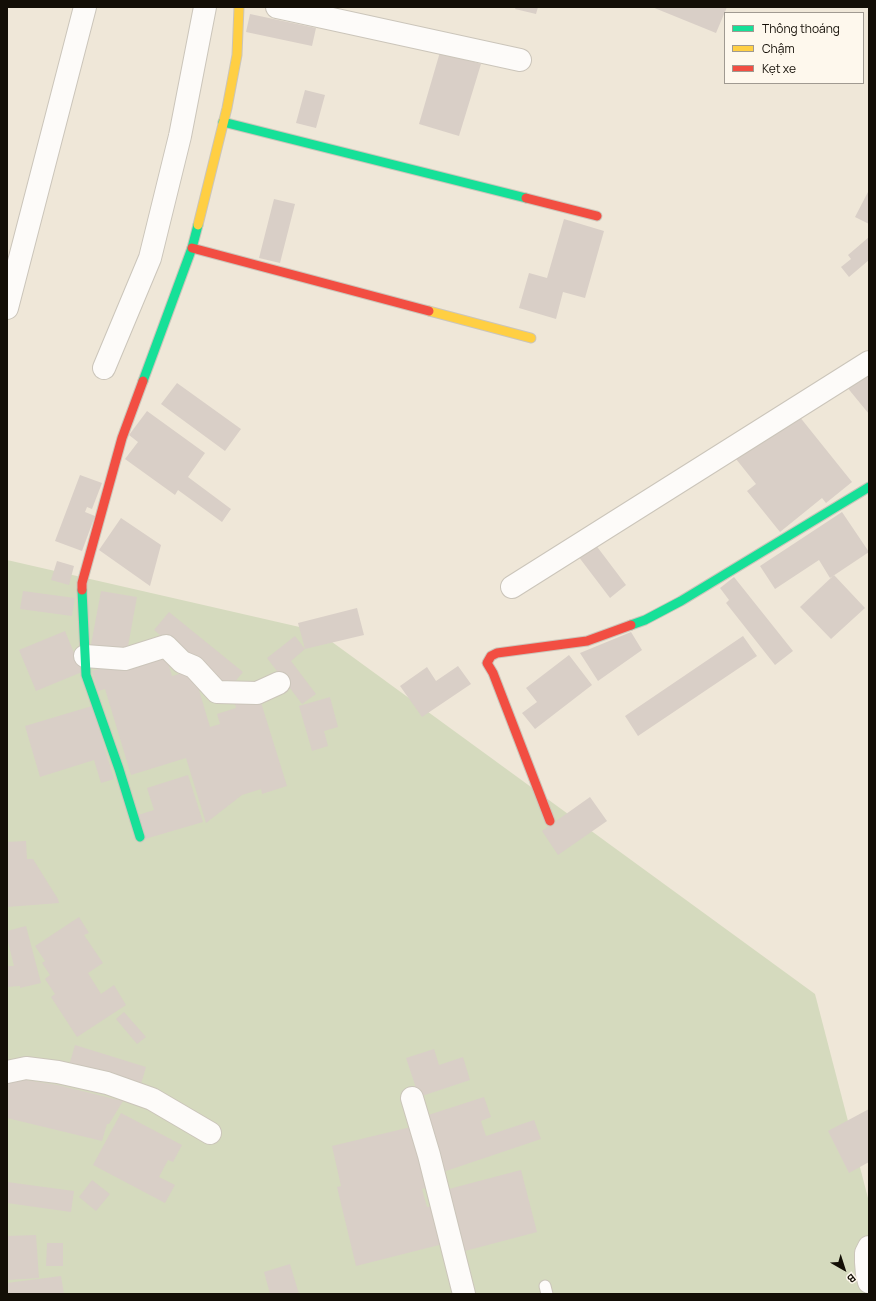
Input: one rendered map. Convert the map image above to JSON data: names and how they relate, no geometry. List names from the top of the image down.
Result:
{
  "legend": ["Thông thoáng", "Chậm", "Kẹt xe"],
  "north": "bottom right"
}
